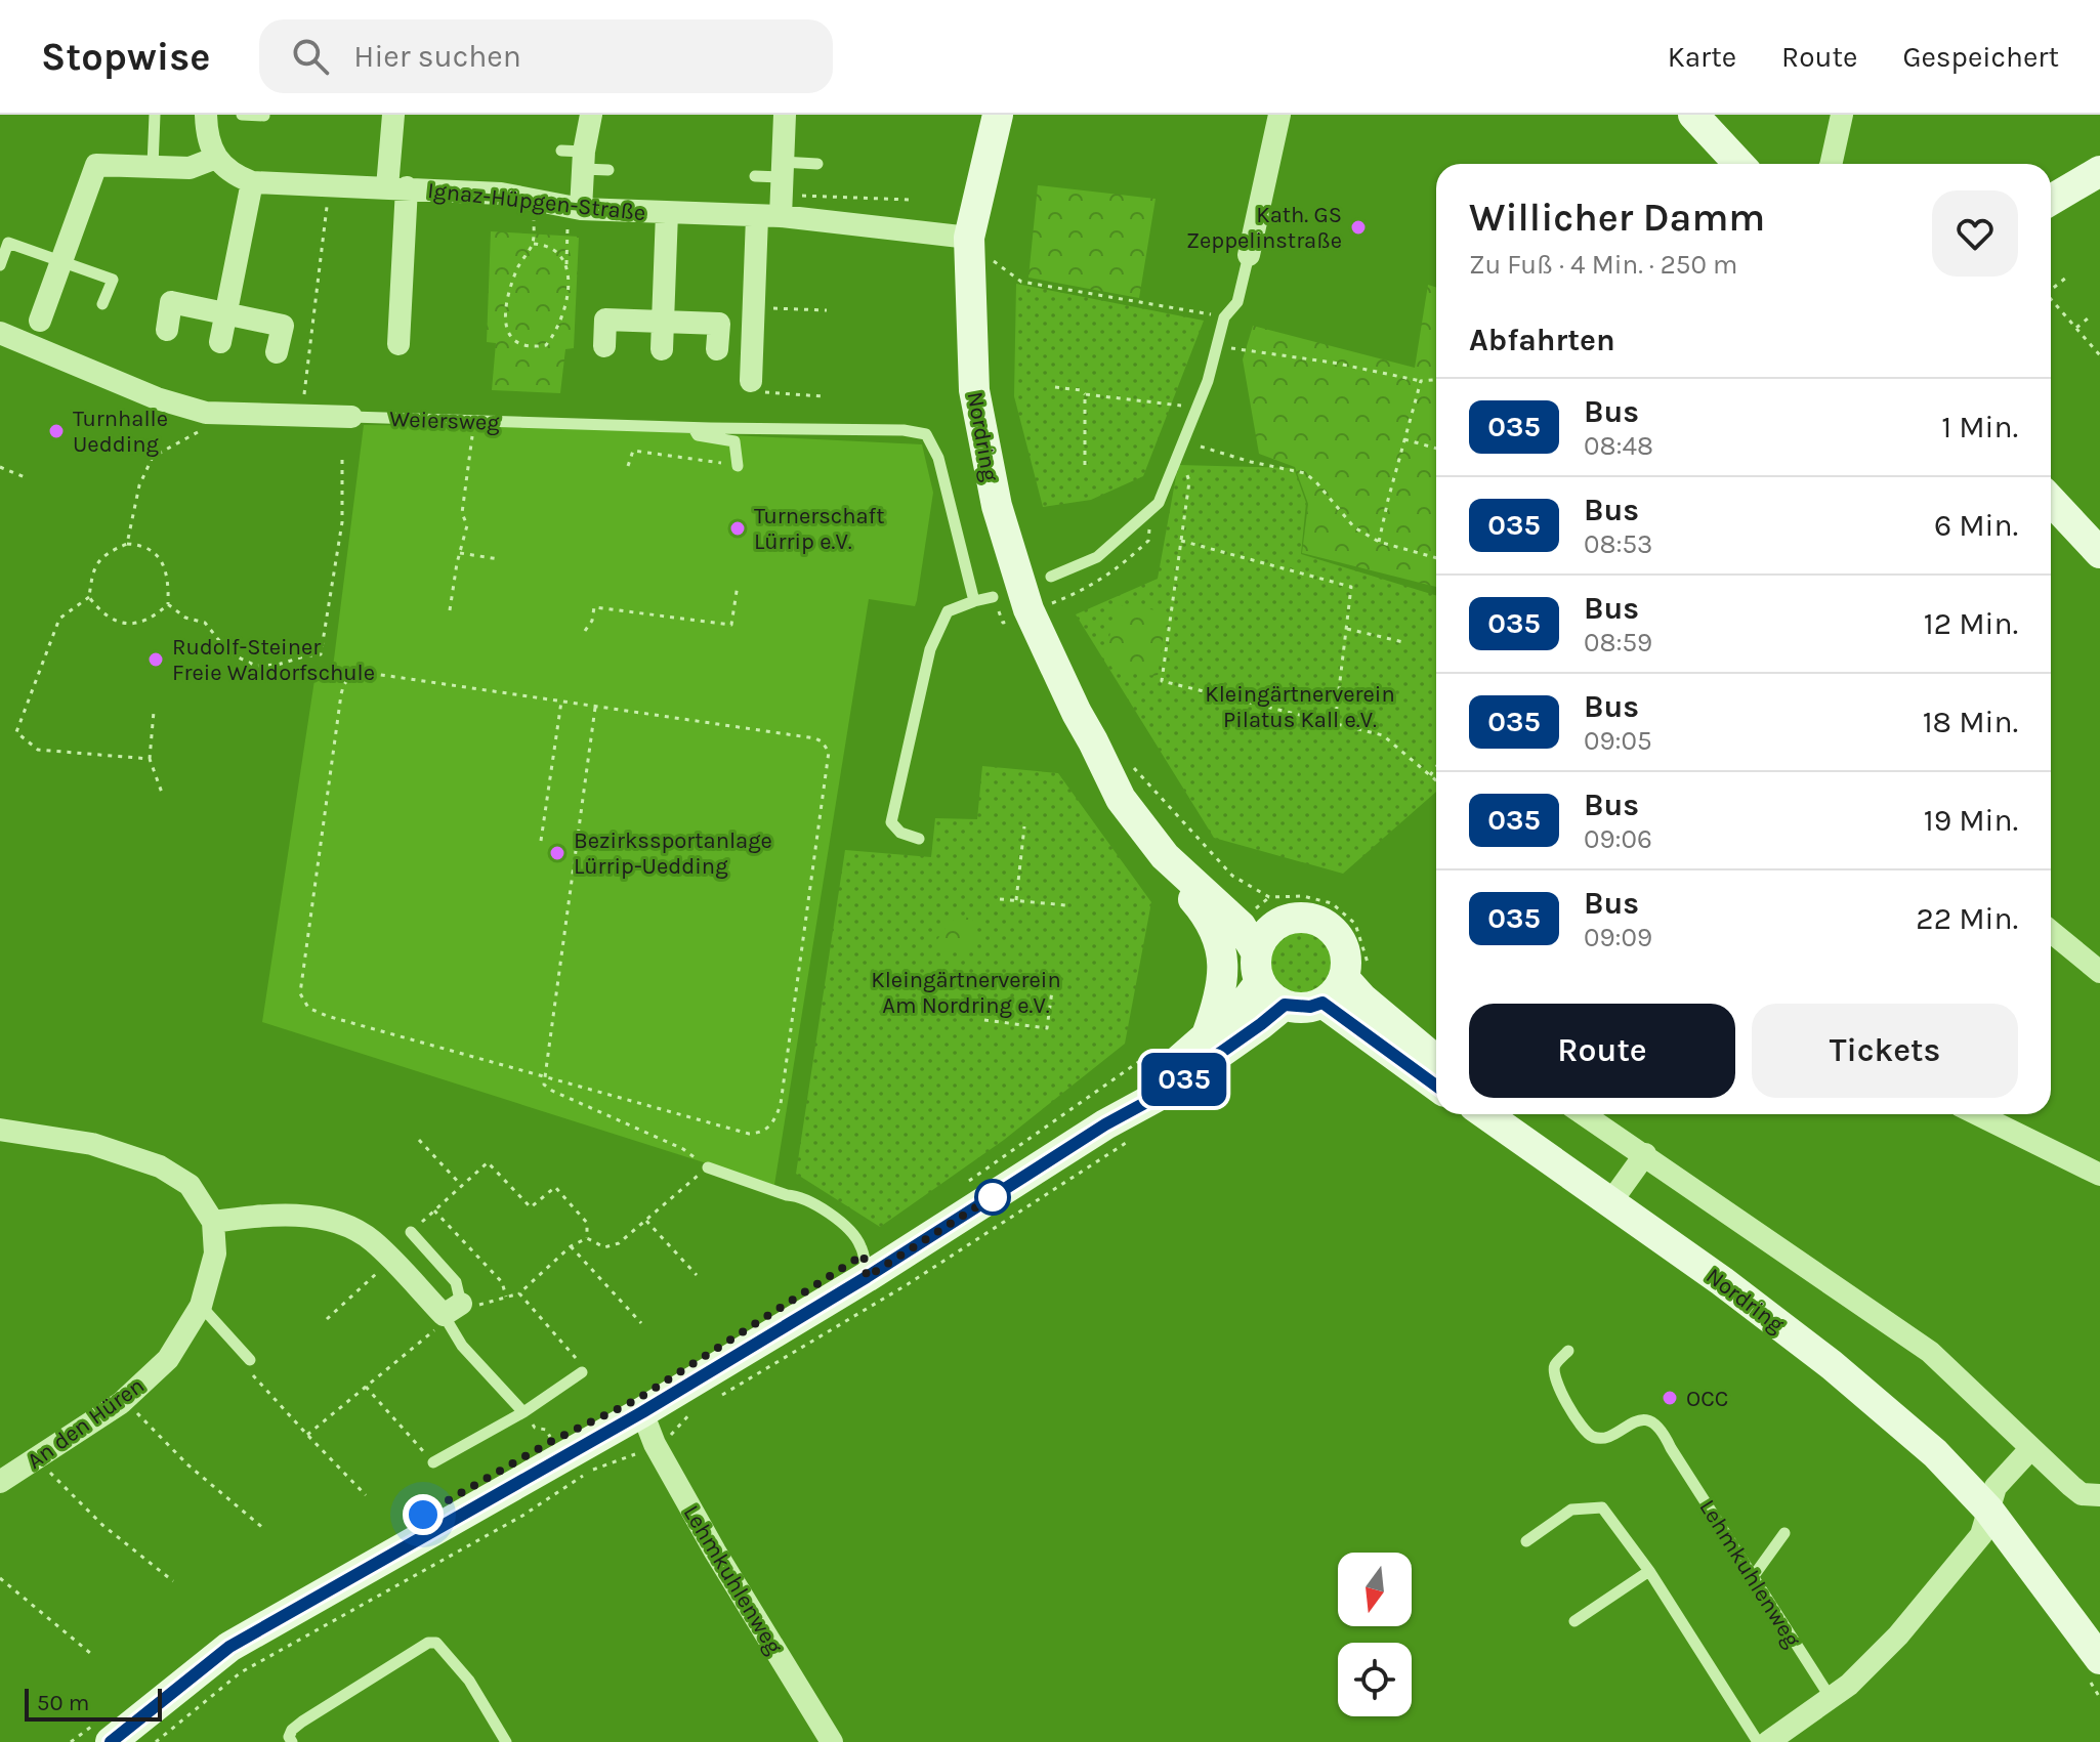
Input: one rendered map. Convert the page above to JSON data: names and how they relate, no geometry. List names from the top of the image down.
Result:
{
  "streets": {
    "main road": ["Nordring"],
    "street": [
      "Ignaz-Hüpgen-Straße",
      "Weiersweg",
      "An den Hüren",
      "Lehmkuhlenweg"
    ]
  },
  "crossings": [
    ["Ignaz-Hüpgen-Straße", "Nordring"]
  ],
  "parks": ["Kleingärtnerverein Pilatus Kall e.V.", "Kleingärtnerverein Am Nordring e.V."],
  "places": [
    "Kath. GS Zeppelinstraße",
    "Turnhalle Uedding",
    "Turnerschaft Lürrip e.V.",
    "Rudolf-Steiner Freie Waldorfschule",
    "Bezirkssportanlage Lürrip-Uedding",
    "OCC"
  ],
  "lines": ["bus line 035"],
  "scale_bar": "50 m",
  "north": "bottom",
  "page": {
    "header": "Stopwise",
    "search": "Hier suchen",
    "nav": ["Karte", "Route", "Gespeichert"],
    "on_map": "035",
    "heading": [
      ["Willicher Damm", "Zu Fuß · 4 Min. · 250 m"],
      "Abfahrten"
    ],
    "list": [
      {
        "mark": "035",
        "name": "Bus",
        "note": "08:48",
        "value": "1 Min."
      },
      {
        "mark": "035",
        "name": "Bus",
        "note": "08:53",
        "value": "6 Min."
      },
      {
        "mark": "035",
        "name": "Bus",
        "note": "08:59",
        "value": "12 Min."
      },
      {
        "mark": "035",
        "name": "Bus",
        "note": "09:05",
        "value": "18 Min."
      },
      {
        "mark": "035",
        "name": "Bus",
        "note": "09:06",
        "value": "19 Min."
      },
      {
        "mark": "035",
        "name": "Bus",
        "note": "09:09",
        "value": "22 Min."
      }
    ],
    "buttons": ["Route", "Tickets"],
    "scale": "50 m"
  }
}
